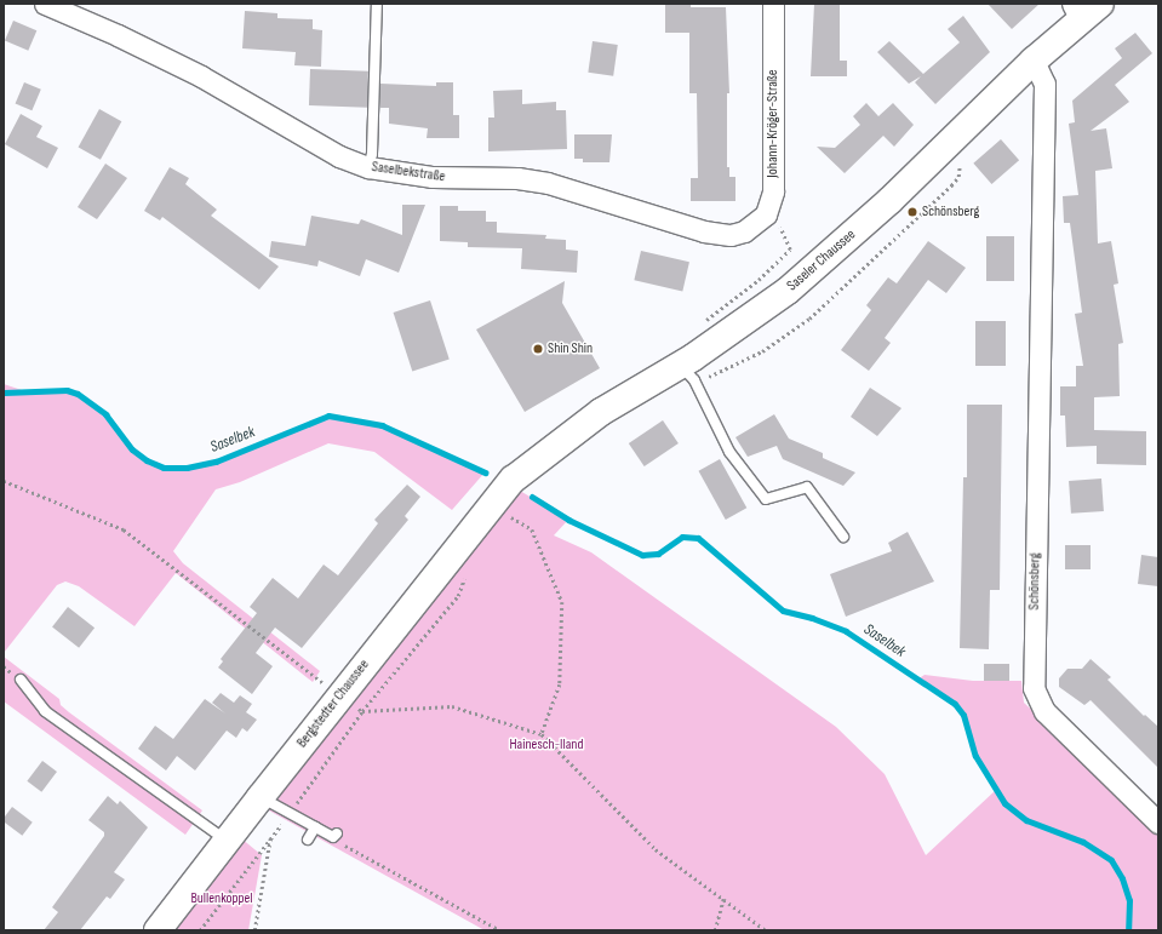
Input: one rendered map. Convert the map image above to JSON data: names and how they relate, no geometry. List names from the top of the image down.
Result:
{
  "streets": {
    "main road": ["Saseler Chaussee", "Bergstedter Chaussee"],
    "street": ["Johann-Kröger-Straße", "Saselbekstraße", "Schönsberg"]
  },
  "crossings": [
    ["Johann-Kröger-Straße", "Saselbekstraße"],
    ["Saseler Chaussee", "Schönsberg"],
    ["Saseler Chaussee", "Bergstedter Chaussee"]
  ],
  "water": ["Saselbek"],
  "parks": ["Hainesch-Iland", "Bullenkoppel"],
  "places": ["Schönsberg", "Shin Shin"]
}
